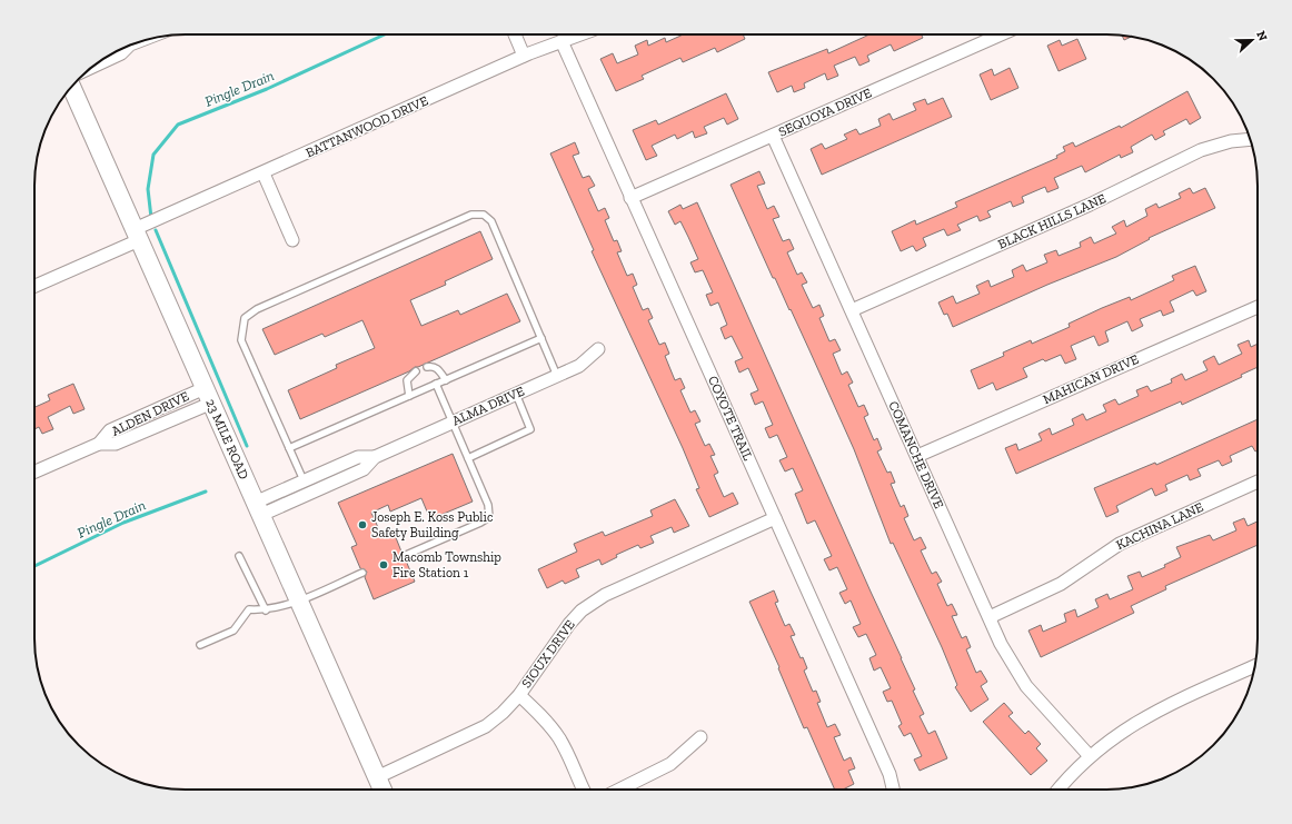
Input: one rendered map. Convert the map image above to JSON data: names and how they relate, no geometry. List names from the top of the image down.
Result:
{
  "streets": {
    "main road": ["23 MILE ROAD"],
    "street": [
      "SEQUOYA DRIVE",
      "BATTANWOOD DRIVE",
      "BLACK HILLS LANE",
      "MAHICAN DRIVE",
      "ALMA DRIVE",
      "ALDEN DRIVE",
      "COYOTE TRAIL",
      "COMANCHE DRIVE",
      "KACHINA LANE",
      "SIOUX DRIVE"
    ]
  },
  "crossings": [
    ["SEQUOYA DRIVE", "COYOTE TRAIL"],
    ["SEQUOYA DRIVE", "COMANCHE DRIVE"],
    ["BATTANWOOD DRIVE", "COYOTE TRAIL"],
    ["BATTANWOOD DRIVE", "23 MILE ROAD"],
    ["BLACK HILLS LANE", "COMANCHE DRIVE"],
    ["MAHICAN DRIVE", "COMANCHE DRIVE"],
    ["ALMA DRIVE", "23 MILE ROAD"],
    ["ALDEN DRIVE", "23 MILE ROAD"],
    ["COYOTE TRAIL", "SIOUX DRIVE"],
    ["23 MILE ROAD", "SIOUX DRIVE"],
    ["COMANCHE DRIVE", "KACHINA LANE"]
  ],
  "water": ["Pingle Drain"],
  "places": ["Joseph E. Koss Public Safety Building", "Macomb Township Fire Station 1"],
  "north": "right"
}
